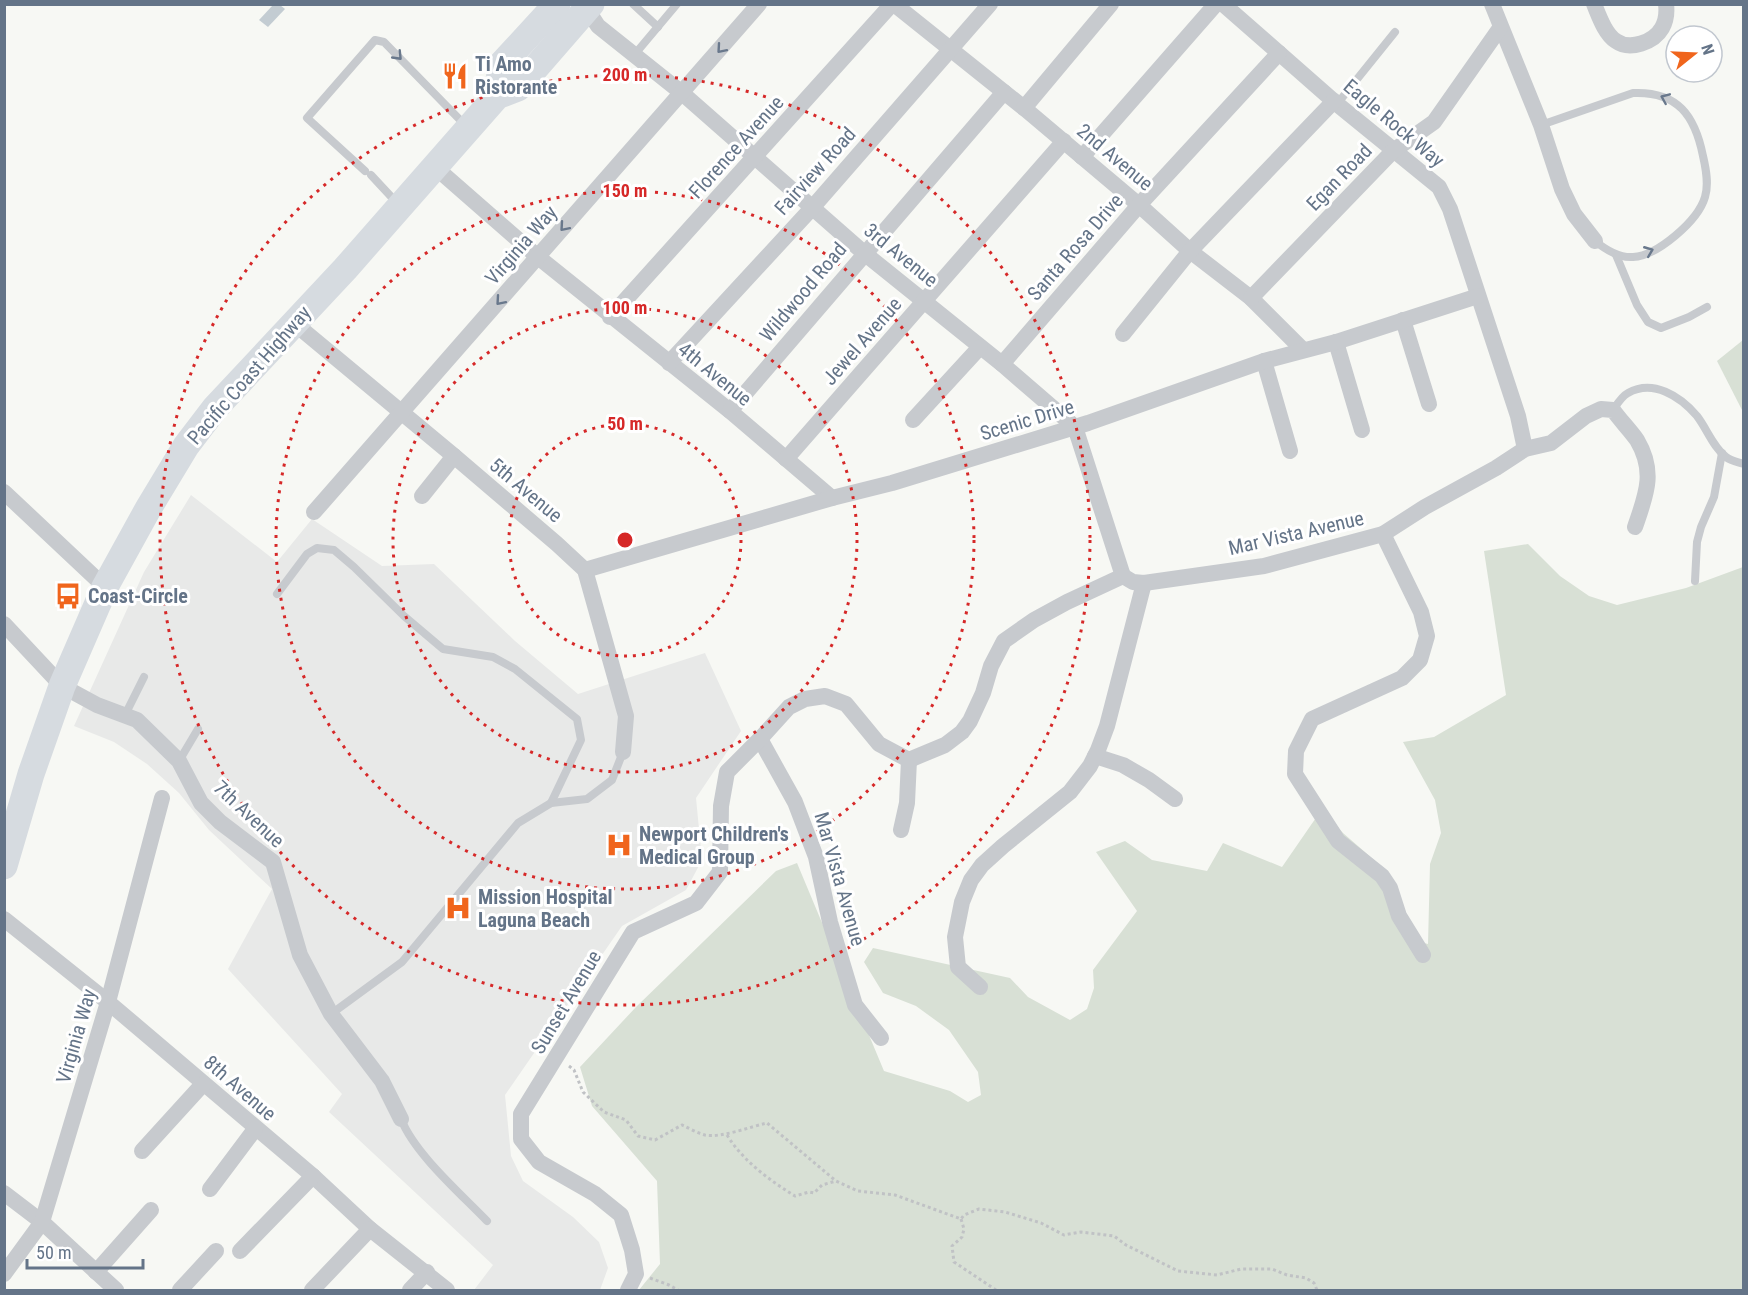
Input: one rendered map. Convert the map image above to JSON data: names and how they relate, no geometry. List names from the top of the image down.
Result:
{
  "streets": {
    "highway": ["Pacific Coast Highway"],
    "street": [
      "Eagle Rock Way",
      "Florence Avenue",
      "2nd Avenue",
      "Fairview Road",
      "Egan Road",
      "Virginia Way",
      "Santa Rosa Drive",
      "3rd Avenue",
      "Wildwood Road",
      "Jewel Avenue",
      "4th Avenue",
      "Scenic Drive",
      "5th Avenue",
      "Mar Vista Avenue",
      "7th Avenue",
      "Sunset Avenue",
      "8th Avenue"
    ]
  },
  "crossings": [
    ["Eagle Rock Way", "Egan Road"],
    ["Eagle Rock Way", "Santa Rosa Drive"],
    ["Eagle Rock Way", "Scenic Drive"],
    ["Eagle Rock Way", "Mar Vista Avenue"],
    ["Florence Avenue", "2nd Avenue"],
    ["Florence Avenue", "3rd Avenue"],
    ["Florence Avenue", "4th Avenue"],
    ["2nd Avenue", "Fairview Road"],
    ["2nd Avenue", "Egan Road"],
    ["2nd Avenue", "Santa Rosa Drive"],
    ["2nd Avenue", "Wildwood Road"],
    ["2nd Avenue", "Jewel Avenue"],
    ["2nd Avenue", "Scenic Drive"],
    ["Fairview Road", "3rd Avenue"],
    ["Fairview Road", "4th Avenue"],
    ["Virginia Way", "3rd Avenue"],
    ["Virginia Way", "4th Avenue"],
    ["Virginia Way", "5th Avenue"],
    ["Virginia Way", "8th Avenue"],
    ["Santa Rosa Drive", "3rd Avenue"],
    ["3rd Avenue", "Wildwood Road"],
    ["3rd Avenue", "Jewel Avenue"],
    ["3rd Avenue", "Pacific Coast Highway"],
    ["3rd Avenue", "Scenic Drive"],
    ["Wildwood Road", "4th Avenue"],
    ["Jewel Avenue", "4th Avenue"],
    ["4th Avenue", "Pacific Coast Highway"],
    ["4th Avenue", "Scenic Drive"],
    ["Pacific Coast Highway", "5th Avenue"],
    ["Pacific Coast Highway", "7th Avenue"],
    ["Scenic Drive", "5th Avenue"],
    ["Mar Vista Avenue", "Sunset Avenue"]
  ],
  "one_way": ["Virginia Way"],
  "places": {
    "restaurant": ["Ti Amo Ristorante"],
    "bus stop": ["Coast-Circle"],
    "hospital": ["Newport Children's Medical Group", "Mission Hospital Laguna Beach"]
  },
  "scale_bar": "50 m",
  "north": "right",
  "rings": [
    "200 m",
    "150 m",
    "100 m",
    "50 m"
  ]
}
